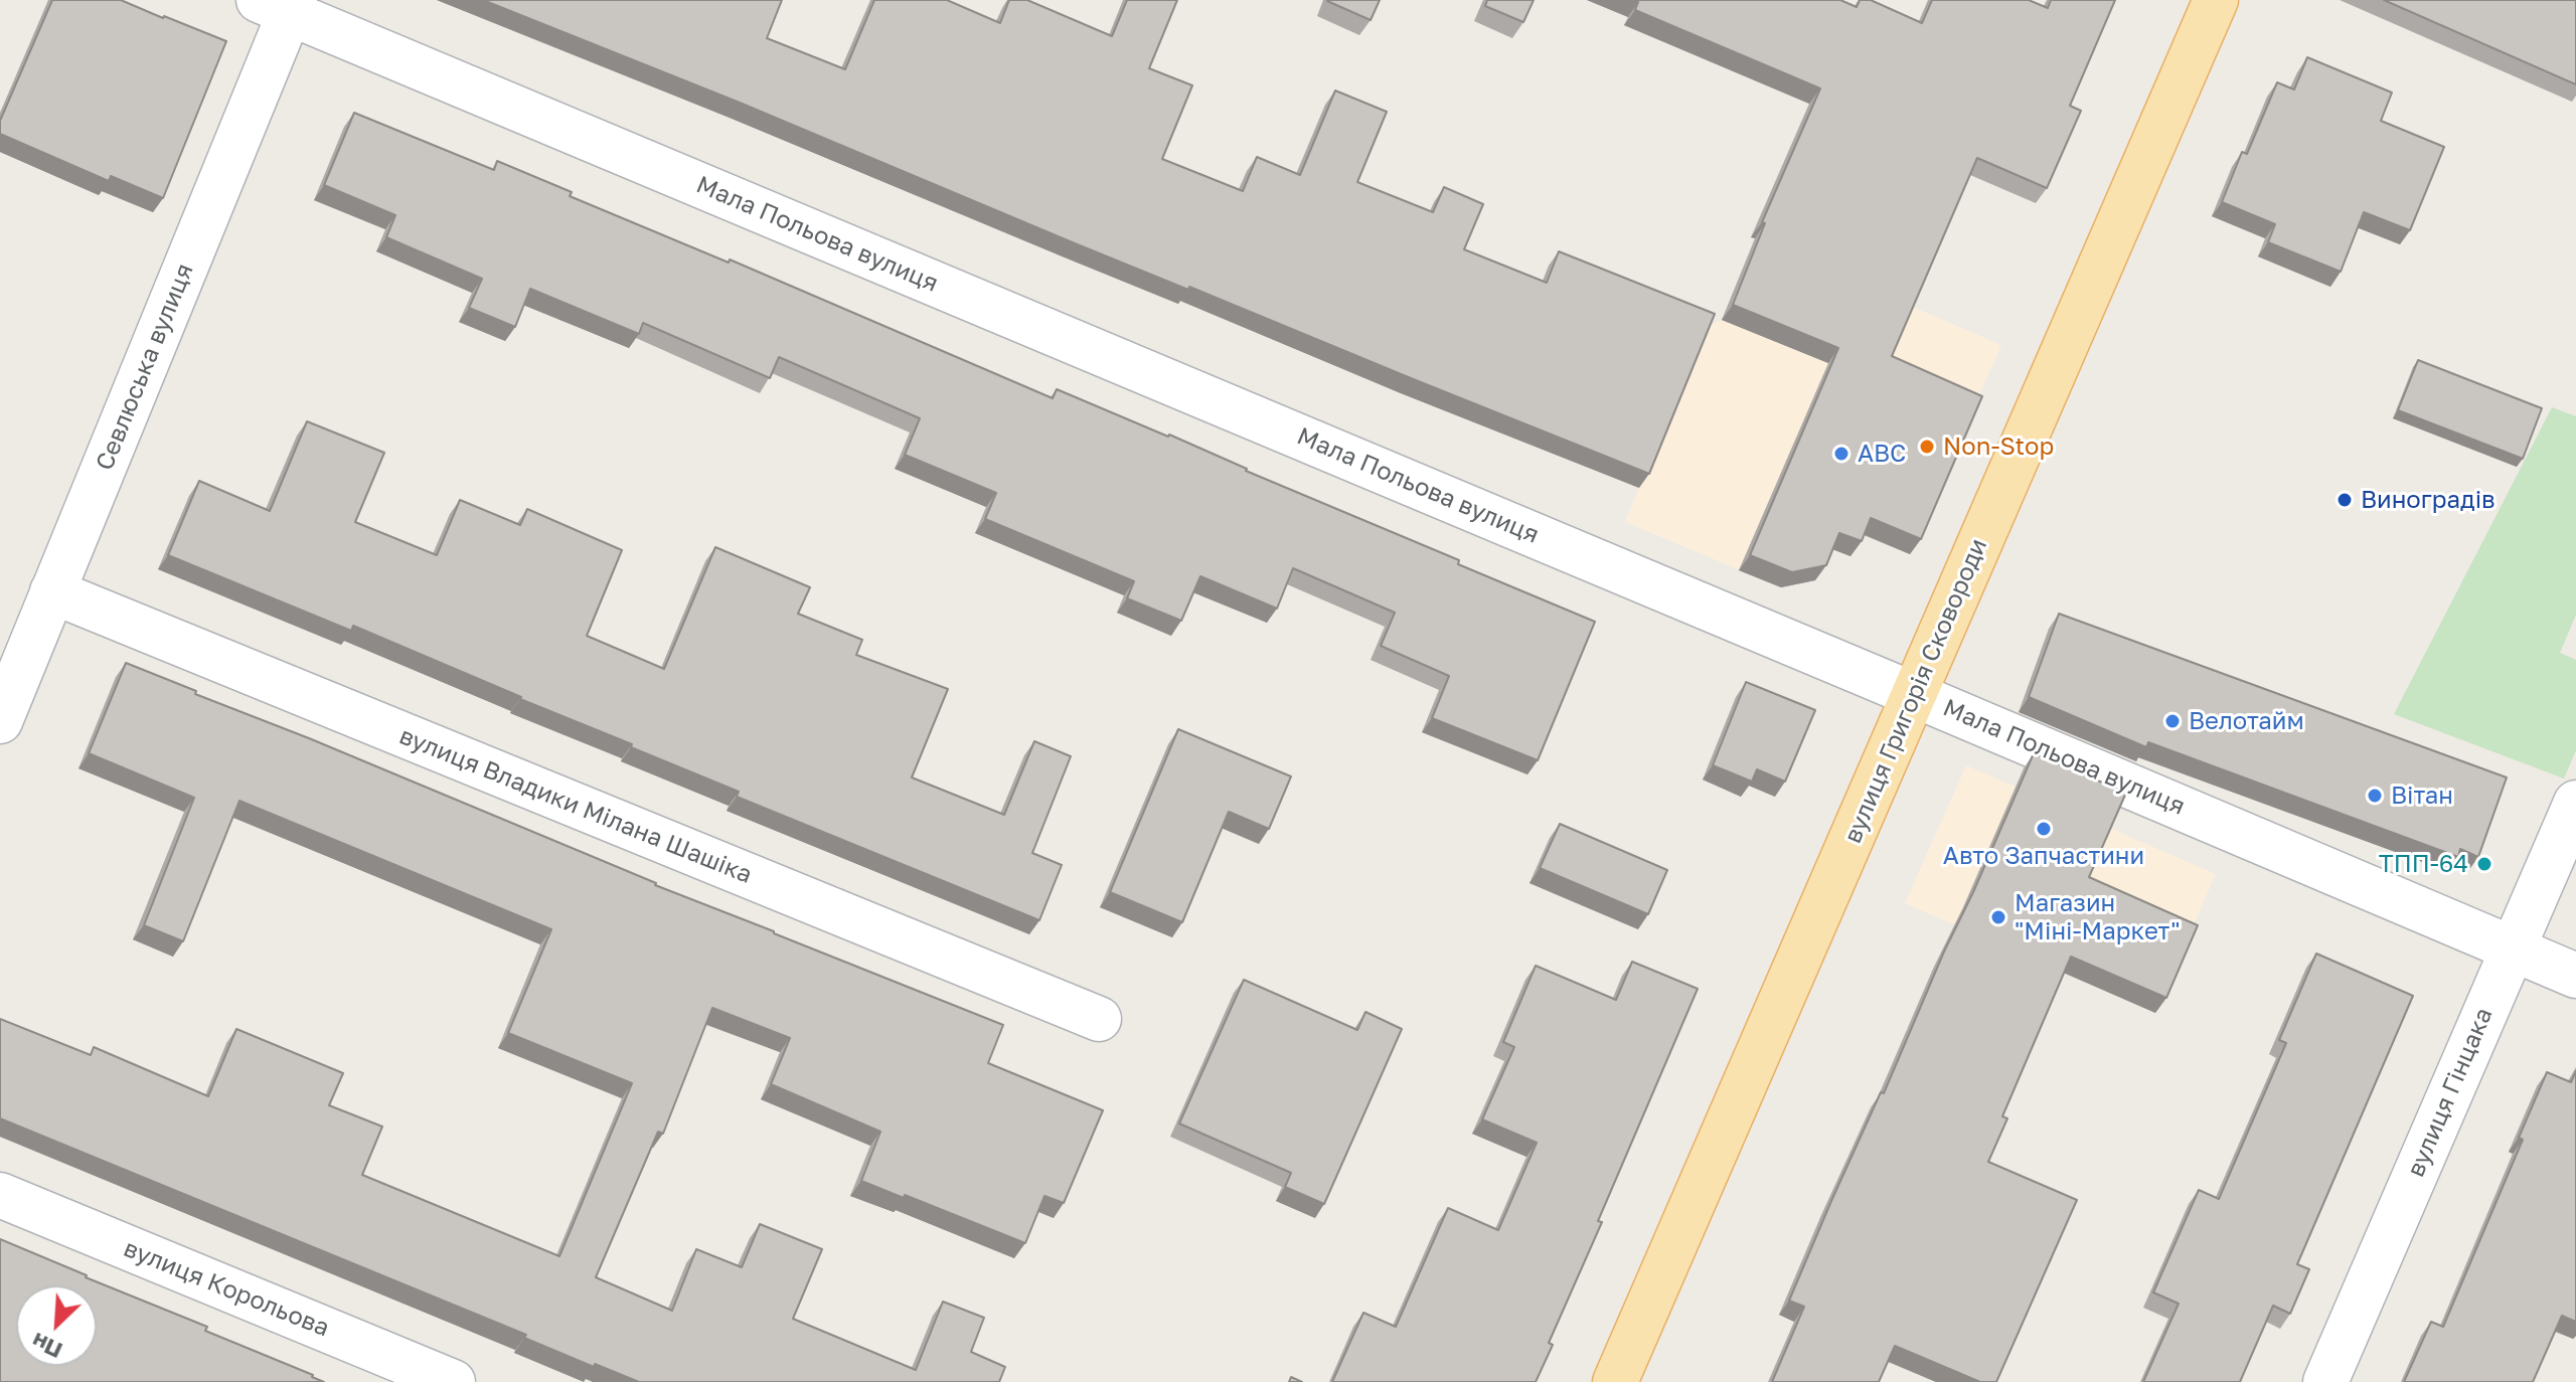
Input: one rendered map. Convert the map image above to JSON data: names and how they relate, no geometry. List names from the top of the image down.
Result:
{
  "streets": {
    "main road": ["вулиця Григорія Сковороди"],
    "street": [
      "Мала Польова вулиця",
      "Севлюська вулиця",
      "вулиця Владики Мілана Шашіка",
      "вулиця Гінцака",
      "вулиця Корольова"
    ]
  },
  "crossings": [
    ["Мала Польова вулиця", "Севлюська вулиця"],
    ["Мала Польова вулиця", "вулиця Григорія Сковороди"],
    ["Мала Польова вулиця", "вулиця Гінцака"],
    ["Севлюська вулиця", "вулиця Владики Мілана Шашіка"]
  ],
  "places": [
    "Non-Stop",
    "ABC",
    "Виноградів",
    "Велотайм",
    "Вітан",
    "Авто Запчастини",
    "ТПП-64",
    "Магазин \"Міні-Маркет\""
  ],
  "north": "bottom left"
}
